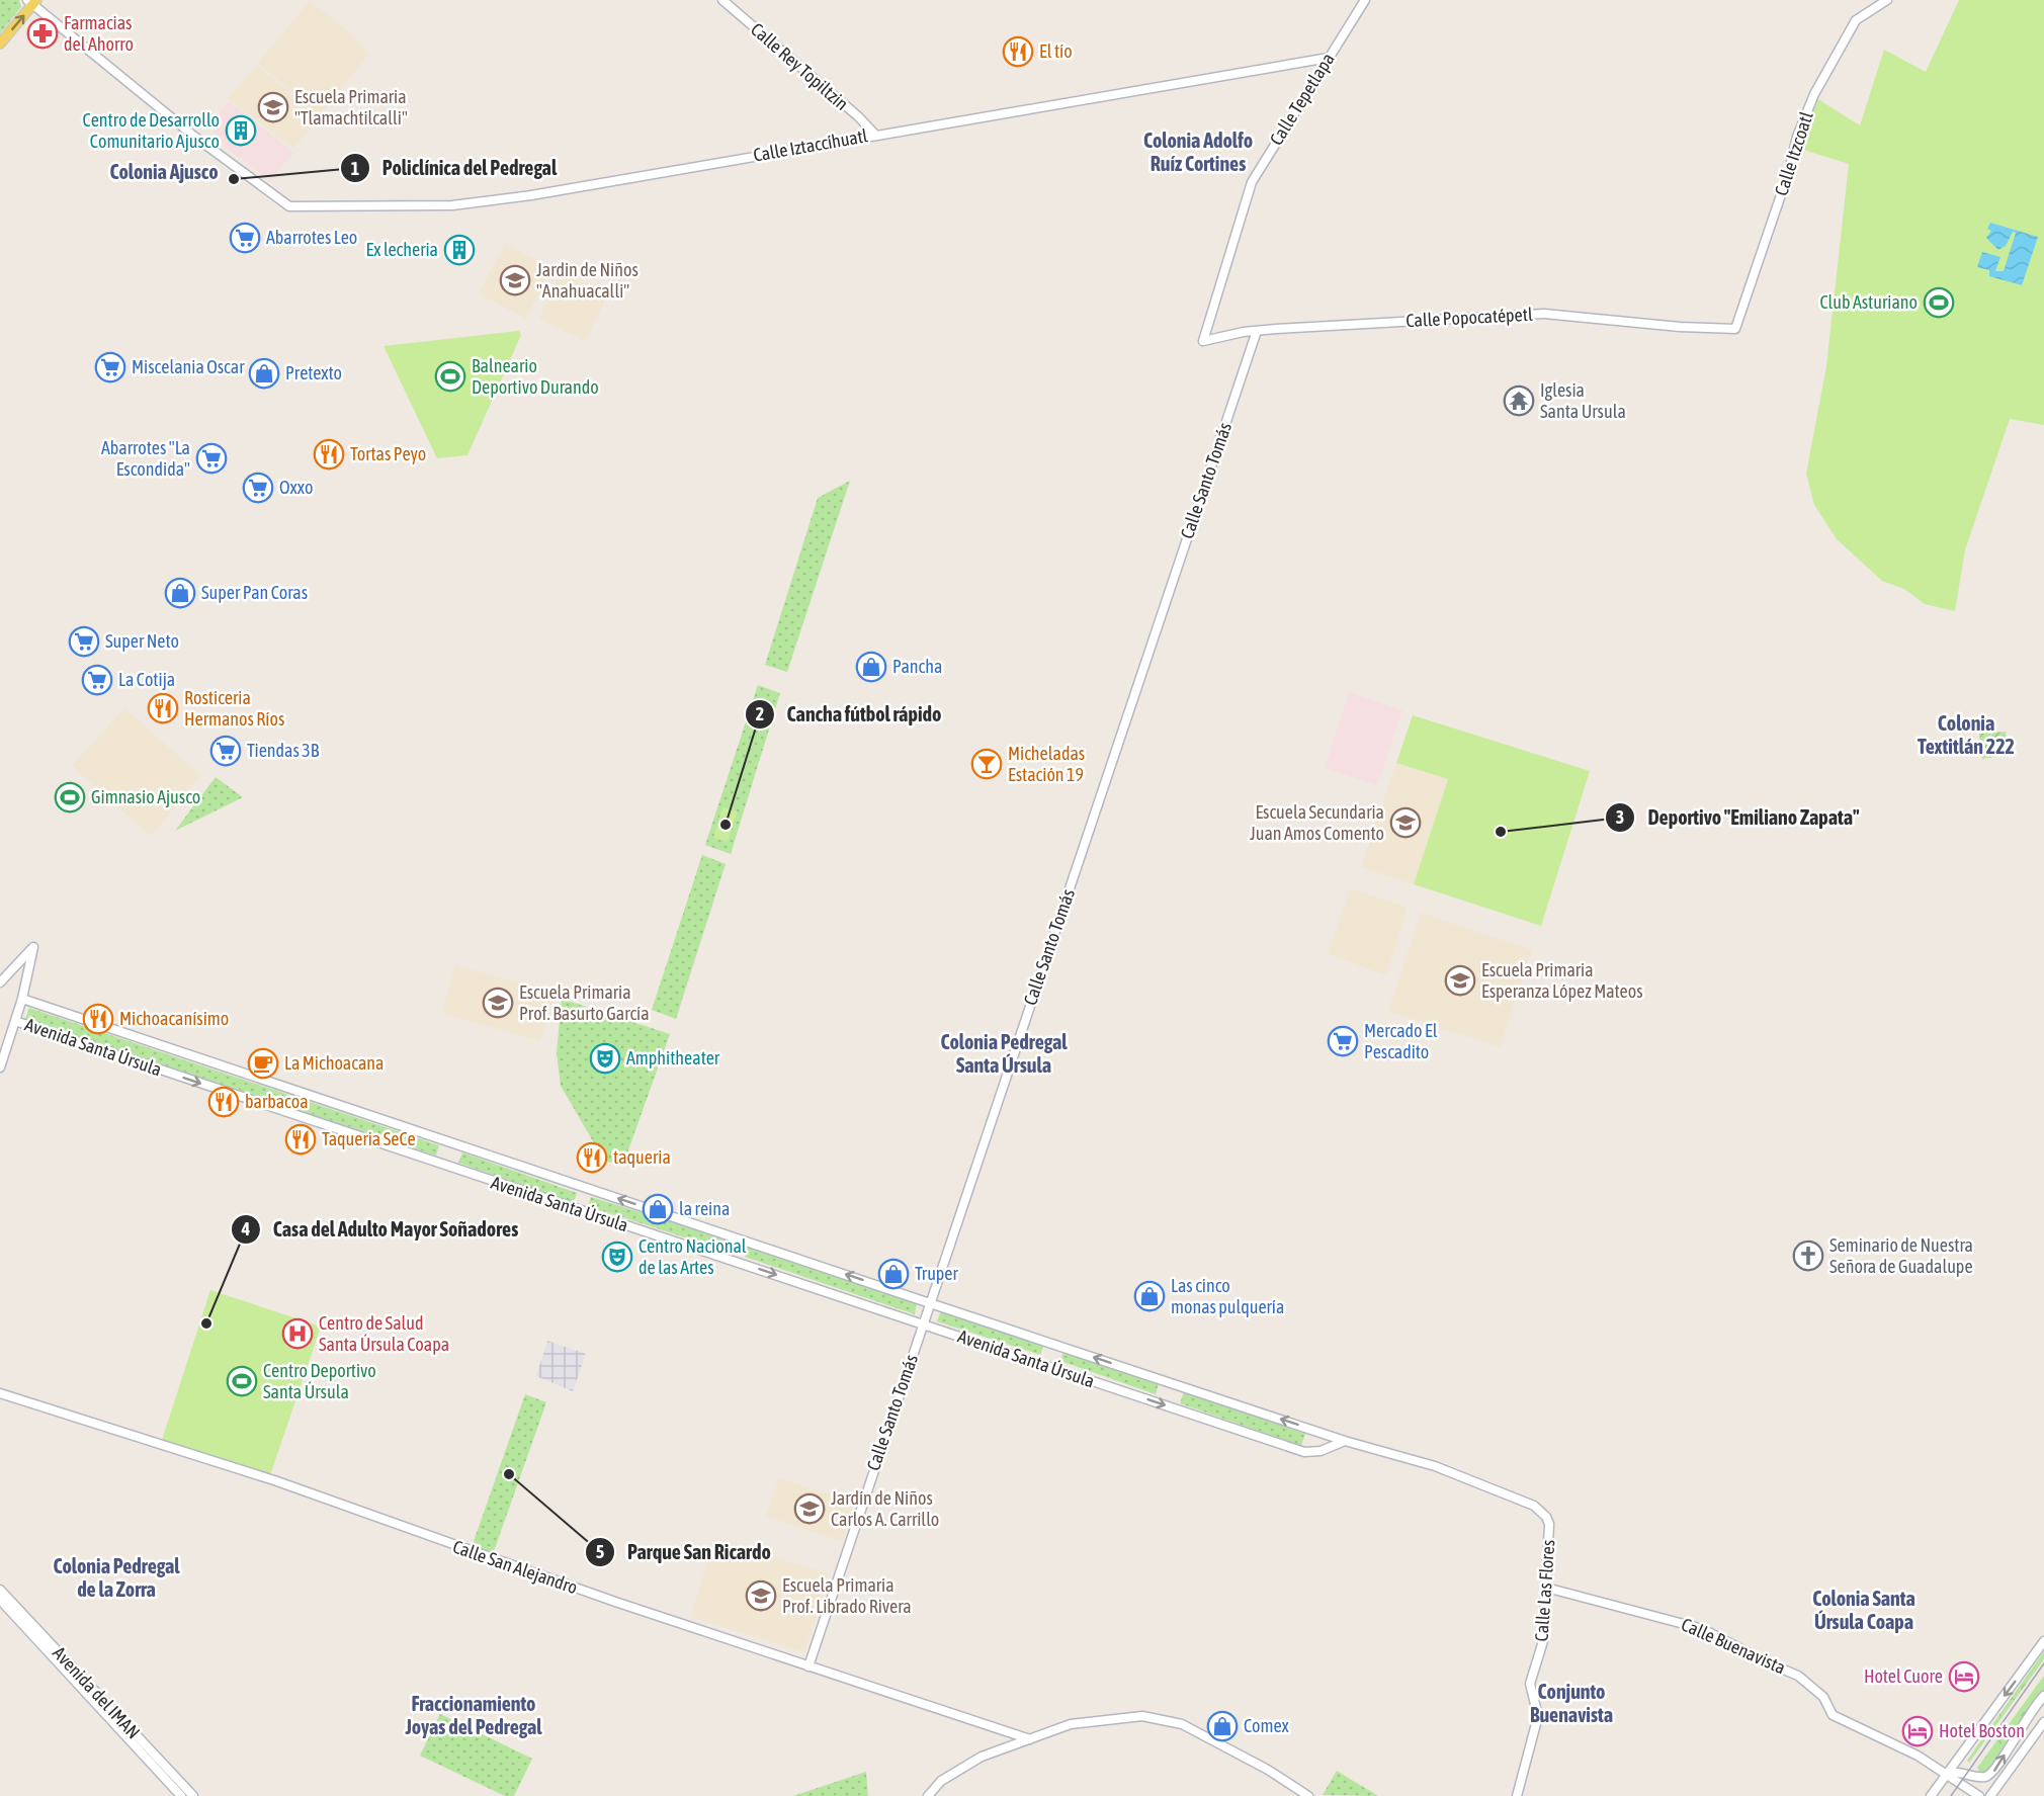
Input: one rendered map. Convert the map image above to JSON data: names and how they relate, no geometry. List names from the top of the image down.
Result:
{
  "streets": {
    "street": [
      "Calle Rey Topiltzin",
      "Calle Tepetlapa",
      "Calle Iztaccíhuatl",
      "Calle Itzcoatl",
      "Calle Popocatépetl",
      "Calle Santo Tomás",
      "Avenida Santa Úrsula",
      "Calle San Alejandro",
      "Calle Las Flores",
      "Calle Buenavista",
      "Avenida del IMAN"
    ]
  },
  "crossings": [
    ["Calle Rey Topiltzin", "Calle Iztaccíhuatl"],
    ["Calle Tepetlapa", "Calle Iztaccíhuatl"],
    ["Calle Tepetlapa", "Calle Popocatépetl"],
    ["Calle Itzcoatl", "Calle Popocatépetl"],
    ["Calle Popocatépetl", "Calle Santo Tomás"],
    ["Calle Santo Tomás", "Avenida Santa Úrsula"],
    ["Calle Santo Tomás", "Calle San Alejandro"],
    ["Avenida Santa Úrsula", "Calle Las Flores"],
    ["Calle Las Flores", "Calle Buenavista"]
  ],
  "districts": [
    "Colonia Adolfo Ruíz Cortines",
    "Colonia Ajusco",
    "Colonia Textitlán 222",
    "Colonia Pedregal Santa Úrsula",
    "Colonia Pedregal de la Zorra",
    "Colonia Santa Úrsula Coapa",
    "Conjunto Buenavista",
    "Fraccionamiento Joyas del Pedregal"
  ],
  "places": {
    "pharmacy": ["Farmacias del Ahorro"],
    "restaurant": [
      "El tío",
      "Tortas Peyo",
      "Rosticeria Hermanos Ríos",
      "Michoacanísimo",
      "barbacoa",
      "Taqueria SeCe",
      "taqueria"
    ],
    "school or university": [
      "Escuela Primaria \"Tlamachtilcalli\"",
      "Jardin de Niños \"Anahuacalli\"",
      "Escuela Secundaria Juan Amos Comento",
      "Escuela Primaria Esperanza López Mateos",
      "Escuela Primaria Prof. Basurto García",
      "Jardín de Niños Carlos A. Carrillo",
      "Escuela Primaria Prof. Librado Rivera"
    ],
    "building": ["Centro de Desarrollo Comunitario Ajusco", "Ex lecheria"],
    "other": [
      "Policlínica del Pedregal",
      "Cancha fútbol rápido",
      "Deportivo \"Emiliano Zapata\"",
      "Casa del Adulto Mayor Soñadores",
      "Parque San Ricardo"
    ],
    "supermarket": [
      "Abarrotes Leo",
      "Miscelania Oscar",
      "Abarrotes \"La Escondida\"",
      "Oxxo",
      "Super Neto",
      "La Cotija",
      "Tiendas 3B",
      "Mercado El Pescadito"
    ],
    "sports": [
      "Club Asturiano",
      "Balneario Deportivo Durando",
      "Gimnasio Ajusco",
      "Centro Deportivo Santa Úrsula"
    ],
    "shop": [
      "Pretexto",
      "Super Pan Coras",
      "Pancha",
      "la reina",
      "Truper",
      "Las cinco monas pulquería",
      "Comex"
    ],
    "temple": ["Iglesia Santa Ursula"],
    "bar": ["Micheladas Estación 19"],
    "theatre": ["Amphitheater", "Centro Nacional de las Artes"],
    "cafe": ["La Michoacana"],
    "church": ["Seminario de Nuestra Señora de Guadalupe"],
    "hospital": ["Centro de Salud Santa Úrsula Coapa"],
    "hotel": ["Hotel Cuore", "Hotel Boston"]
  }
}
